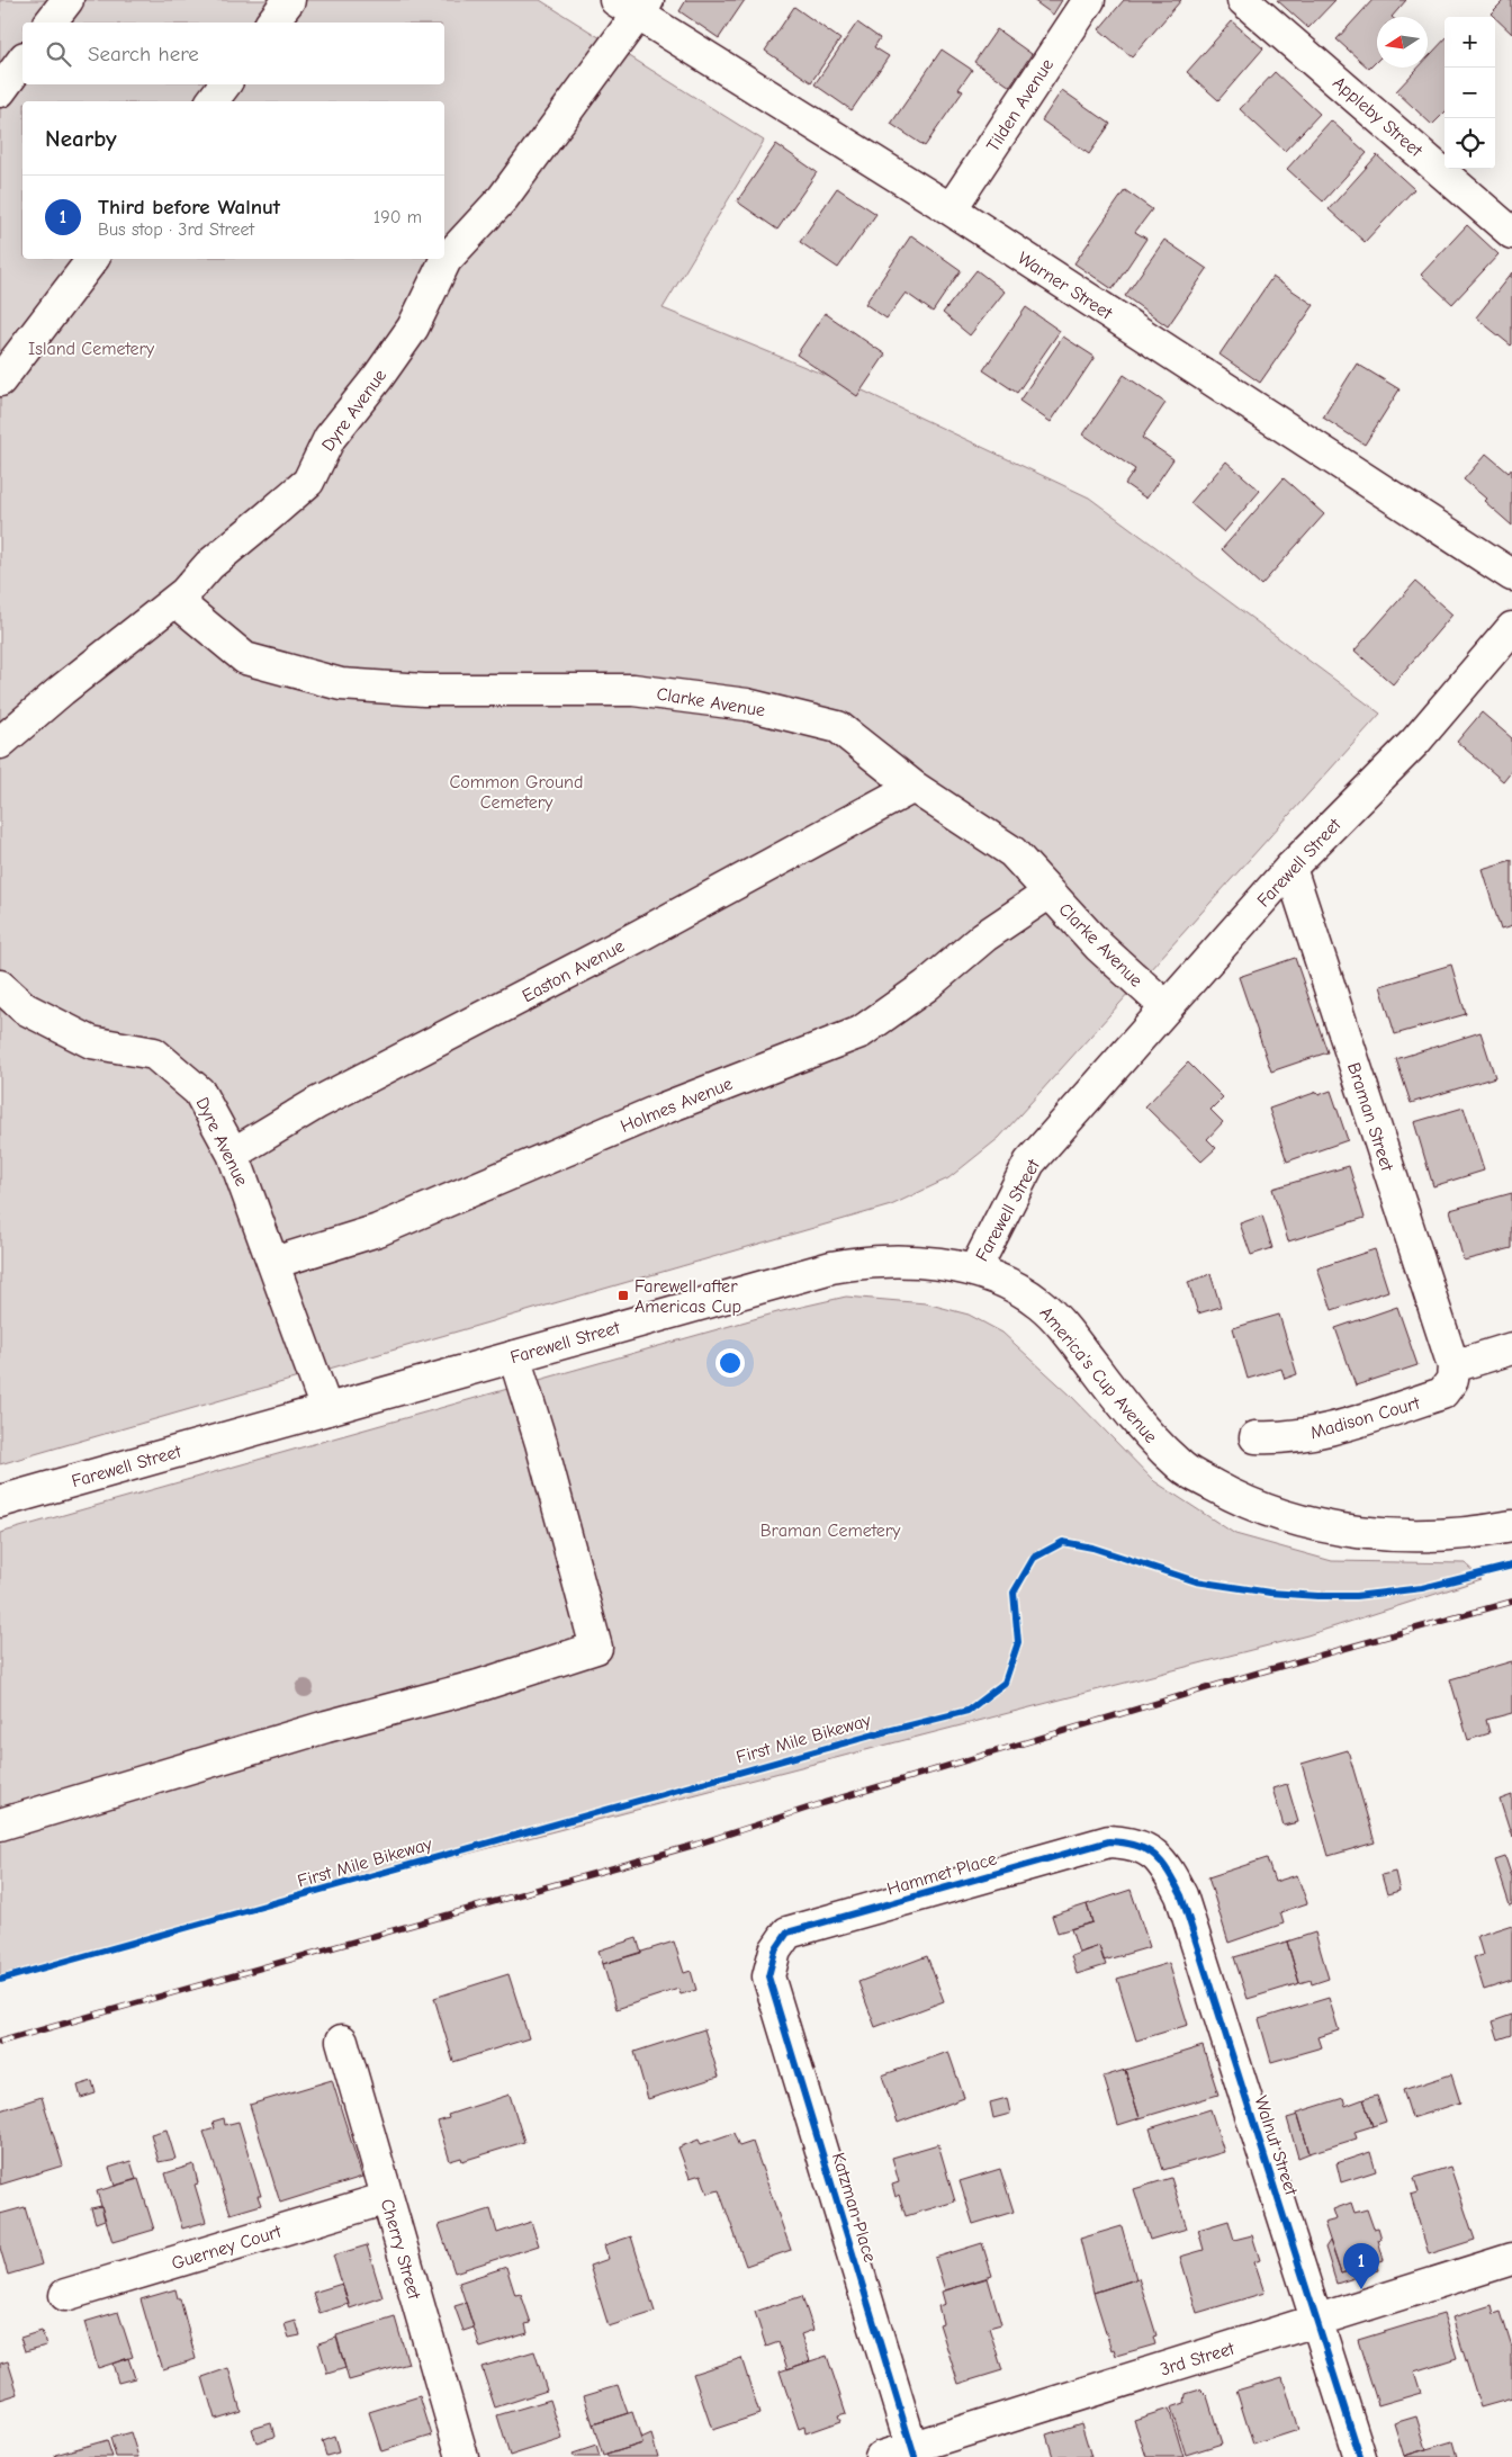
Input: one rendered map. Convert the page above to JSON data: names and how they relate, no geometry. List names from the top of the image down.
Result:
{
  "streets": {
    "street": [
      "Tilden Avenue",
      "Appleby Street",
      "Warner Street",
      "Dyre Avenue",
      "Clarke Avenue",
      "Farewell Street",
      "Easton Avenue",
      "Holmes Avenue",
      "Braman Street",
      "America's Cup Avenue",
      "Madison Court",
      "Hammet Place",
      "Walnut Street",
      "Katzman Place",
      "Guerney Court",
      "Cherry Street",
      "3rd Street"
    ],
    "cycle path": ["First Mile Bikeway"]
  },
  "crossings": [
    ["Tilden Avenue", "Warner Street"],
    ["Warner Street", "Dyre Avenue"],
    ["Dyre Avenue", "Clarke Avenue"],
    ["Dyre Avenue", "Farewell Street"],
    ["Dyre Avenue", "Easton Avenue"],
    ["Dyre Avenue", "Holmes Avenue"],
    ["Clarke Avenue", "Farewell Street"],
    ["Clarke Avenue", "Easton Avenue"],
    ["Clarke Avenue", "Holmes Avenue"],
    ["Farewell Street", "Braman Street"],
    ["Farewell Street", "America's Cup Avenue"],
    ["Braman Street", "Madison Court"],
    ["Hammet Place", "Walnut Street"],
    ["Hammet Place", "Katzman Place"],
    ["Walnut Street", "3rd Street"],
    ["Katzman Place", "3rd Street"],
    ["Guerney Court", "Cherry Street"]
  ],
  "parks": ["Island Cemetery", "Common Ground Cemetery", "Braman Cemetery"],
  "places": {
    "transit": ["Farewell after Americas Cup"]
  },
  "north": "left",
  "page": {
    "map_buttons": ["+", "−"],
    "search": "Search here",
    "heading": "Nearby",
    "list": [
      {
        "mark": "1",
        "name": "Third before Walnut",
        "note": "Bus stop · 3rd Street",
        "value": "190 m"
      }
    ],
    "pins": "1"
  }
}
